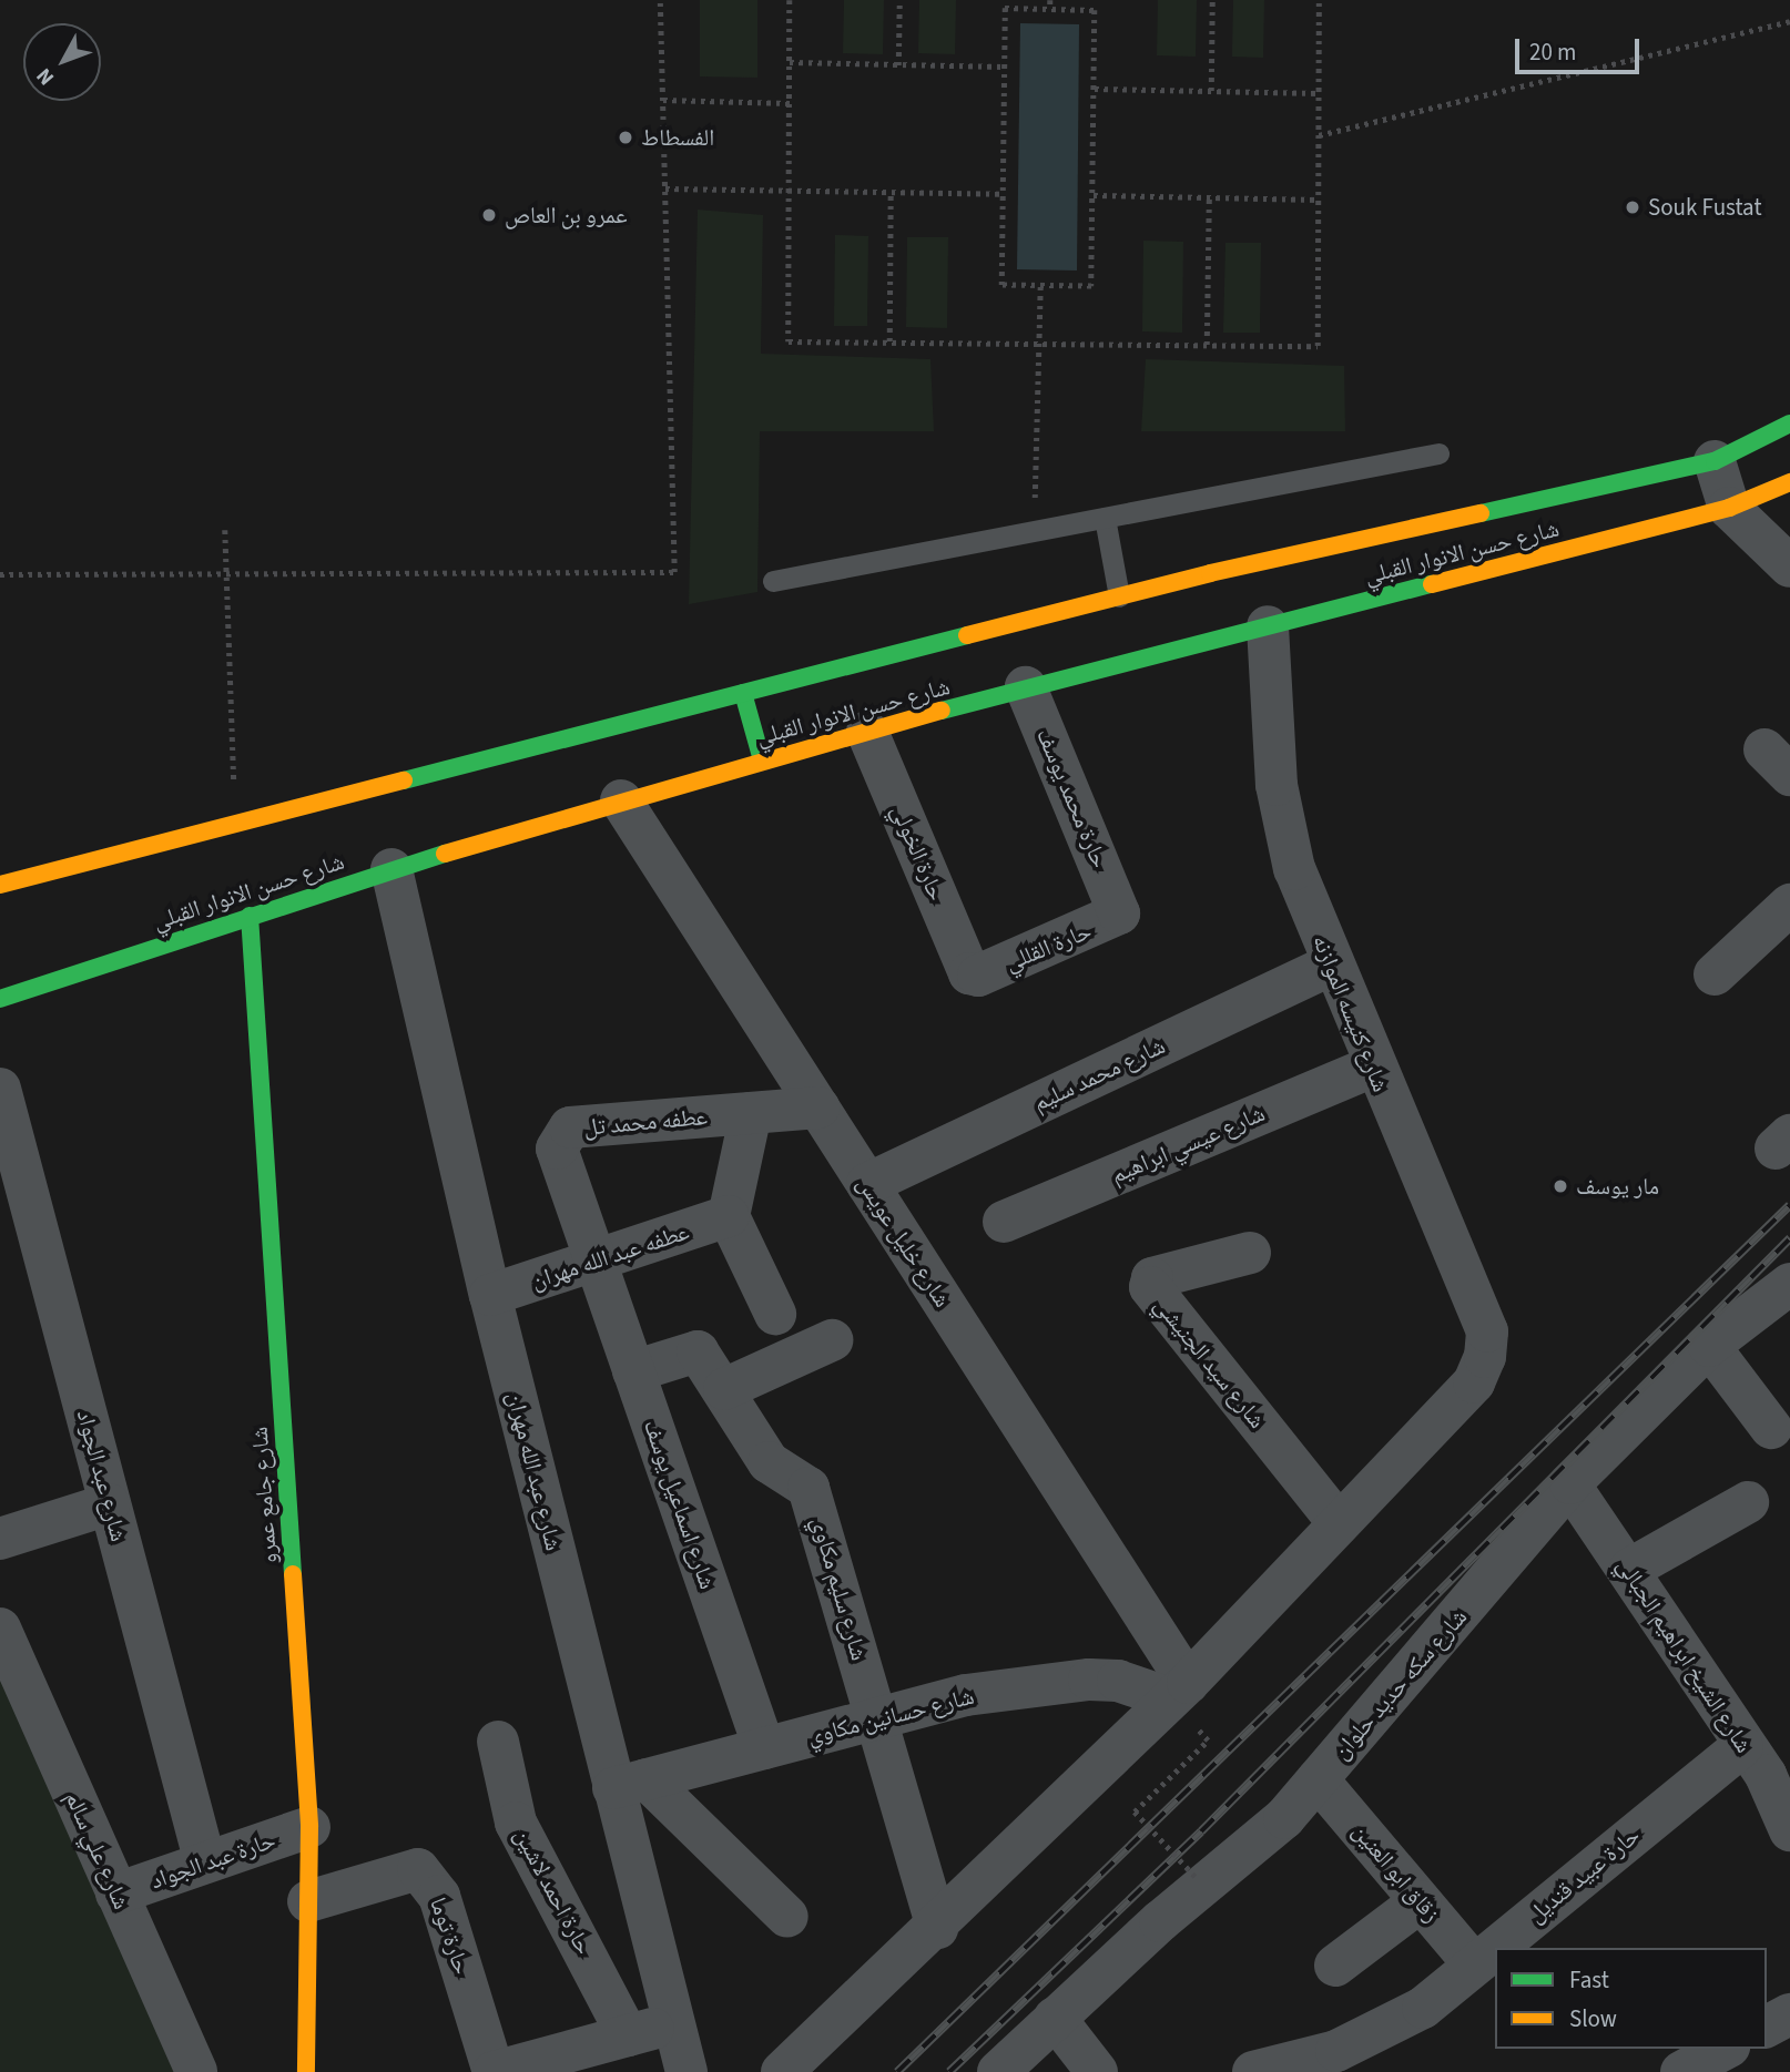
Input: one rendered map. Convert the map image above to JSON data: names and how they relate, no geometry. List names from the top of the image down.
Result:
{
  "streets": {
    "main road": ["شارع حسن الانوار القبلي", "شارع جامع عمرو"],
    "street": [
      "حارة محمد يوسف",
      "حارة الخولي",
      "حارة القللي",
      "شارع كنيسه الموازنه",
      "شارع محمد سليم",
      "عطفه محمد تل",
      "شارع عيسي ابراهيم",
      "شارع خليل عويس",
      "عطفه عبد الله مهران",
      "شارع سيد الجنيشي",
      "شارع عبد الله مهران",
      "شارع عبد الجواد",
      "شارع اسماعيل يوسف",
      "شارع سليم مكاوي",
      "شارع الشيخ ابراهيم الجبالي",
      "شارع سكه حديد حلوان",
      "شارع حسانين مكاوي",
      "شارع علي سالم",
      "حارة عبد الجواد",
      "زقاق ابو العنين",
      "حارة عبيد قنديل",
      "حارة احمد لاشين",
      "حارة توما"
    ]
  },
  "crossings": [
    ["شارع حسن الانوار القبلي", "حارة محمد يوسف"],
    ["شارع حسن الانوار القبلي", "حارة الخولي"],
    ["شارع حسن الانوار القبلي", "شارع كنيسه الموازنه"],
    ["شارع حسن الانوار القبلي", "شارع خليل عويس"],
    ["شارع حسن الانوار القبلي", "شارع عبد الله مهران"],
    ["شارع حسن الانوار القبلي", "شارع جامع عمرو"],
    ["حارة محمد يوسف", "حارة القللي"],
    ["حارة الخولي", "حارة القللي"],
    ["شارع كنيسه الموازنه", "شارع محمد سليم"],
    ["شارع كنيسه الموازنه", "شارع عيسي ابراهيم"],
    ["شارع كنيسه الموازنه", "شارع سيد الجنيشي"],
    ["شارع محمد سليم", "شارع خليل عويس"],
    ["عطفه محمد تل", "شارع خليل عويس"],
    ["عطفه محمد تل", "عطفه عبد الله مهران"],
    ["عطفه محمد تل", "شارع اسماعيل يوسف"],
    ["شارع خليل عويس", "شارع حسانين مكاوي"],
    ["عطفه عبد الله مهران", "شارع عبد الله مهران"],
    ["عطفه عبد الله مهران", "شارع اسماعيل يوسف"],
    ["شارع عبد الله مهران", "شارع حسانين مكاوي"],
    ["شارع عبد الجواد", "حارة عبد الجواد"],
    ["شارع جامع عمرو", "حارة عبد الجواد"],
    ["شارع جامع عمرو", "حارة توما"],
    ["شارع اسماعيل يوسف", "شارع سليم مكاوي"],
    ["شارع اسماعيل يوسف", "شارع حسانين مكاوي"],
    ["شارع سليم مكاوي", "شارع حسانين مكاوي"],
    ["شارع الشيخ ابراهيم الجبالي", "شارع سكه حديد حلوان"],
    ["شارع الشيخ ابراهيم الجبالي", "حارة عبيد قنديل"],
    ["شارع سكه حديد حلوان", "زقاق ابو العنين"],
    ["شارع علي سالم", "حارة عبد الجواد"],
    ["زقاق ابو العنين", "حارة عبيد قنديل"]
  ],
  "places": [
    "الفسطاط",
    "Souk Fustat",
    "عمرو بن العاص",
    "مار يوسف"
  ],
  "legend": ["Fast", "Slow"],
  "scale_bar": "20 m",
  "north": "bottom left"
}
